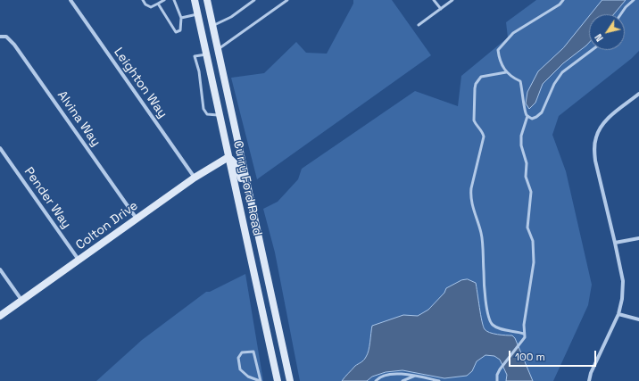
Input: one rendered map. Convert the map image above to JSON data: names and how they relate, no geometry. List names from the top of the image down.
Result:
{
  "streets": {
    "main road": ["Curry Ford Road", "Colton Drive"],
    "street": ["Leighton Way", "Alvina Way", "Pender Way"]
  },
  "crossings": [
    ["Leighton Way", "Colton Drive"],
    ["Alvina Way", "Colton Drive"],
    ["Curry Ford Road", "Colton Drive"],
    ["Pender Way", "Colton Drive"]
  ],
  "scale_bar": "100 m",
  "north": "bottom left"
}
